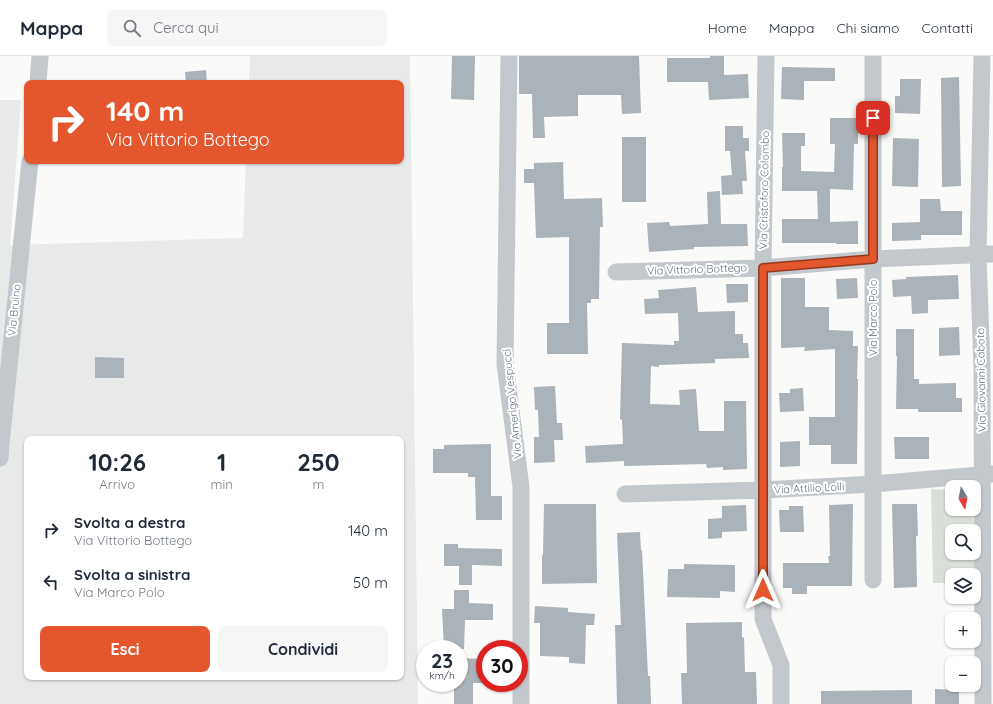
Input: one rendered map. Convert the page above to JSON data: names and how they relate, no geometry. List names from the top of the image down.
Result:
{
  "streets": {
    "street": [
      "Via Cristoforo Colombo",
      "Via Vittorio Bottego",
      "Via Bruino",
      "Via Marco Polo",
      "Via Giovanni Caboto",
      "Via Amerigo Vespucci",
      "Via Attilio Lolli"
    ]
  },
  "crossings": [
    ["Via Cristoforo Colombo", "Via Vittorio Bottego"],
    ["Via Cristoforo Colombo", "Via Attilio Lolli"],
    ["Via Vittorio Bottego", "Via Marco Polo"],
    ["Via Vittorio Bottego", "Via Giovanni Caboto"],
    ["Via Marco Polo", "Via Attilio Lolli"],
    ["Via Giovanni Caboto", "Via Attilio Lolli"]
  ],
  "north": "bottom",
  "page": {
    "header": "Mappa",
    "search": "Cerca qui",
    "nav": [
      "Home",
      "Mappa",
      "Chi siamo",
      "Contatti"
    ],
    "turn": ["140 m", "Via Vittorio Bottego"],
    "eta": [
      "10:26",
      "Arrivo",
      "1",
      "min",
      "250",
      "m"
    ],
    "map_buttons": ["+", "−"],
    "list": [
      {
        "name": "Svolta a destra",
        "note": "Via Vittorio Bottego",
        "value": "140 m"
      },
      {
        "name": "Svolta a sinistra",
        "note": "Via Marco Polo",
        "value": "50 m"
      }
    ],
    "buttons": ["Esci", "Condividi"],
    "speed": "23 km/h",
    "limit": "30"
  }
}
